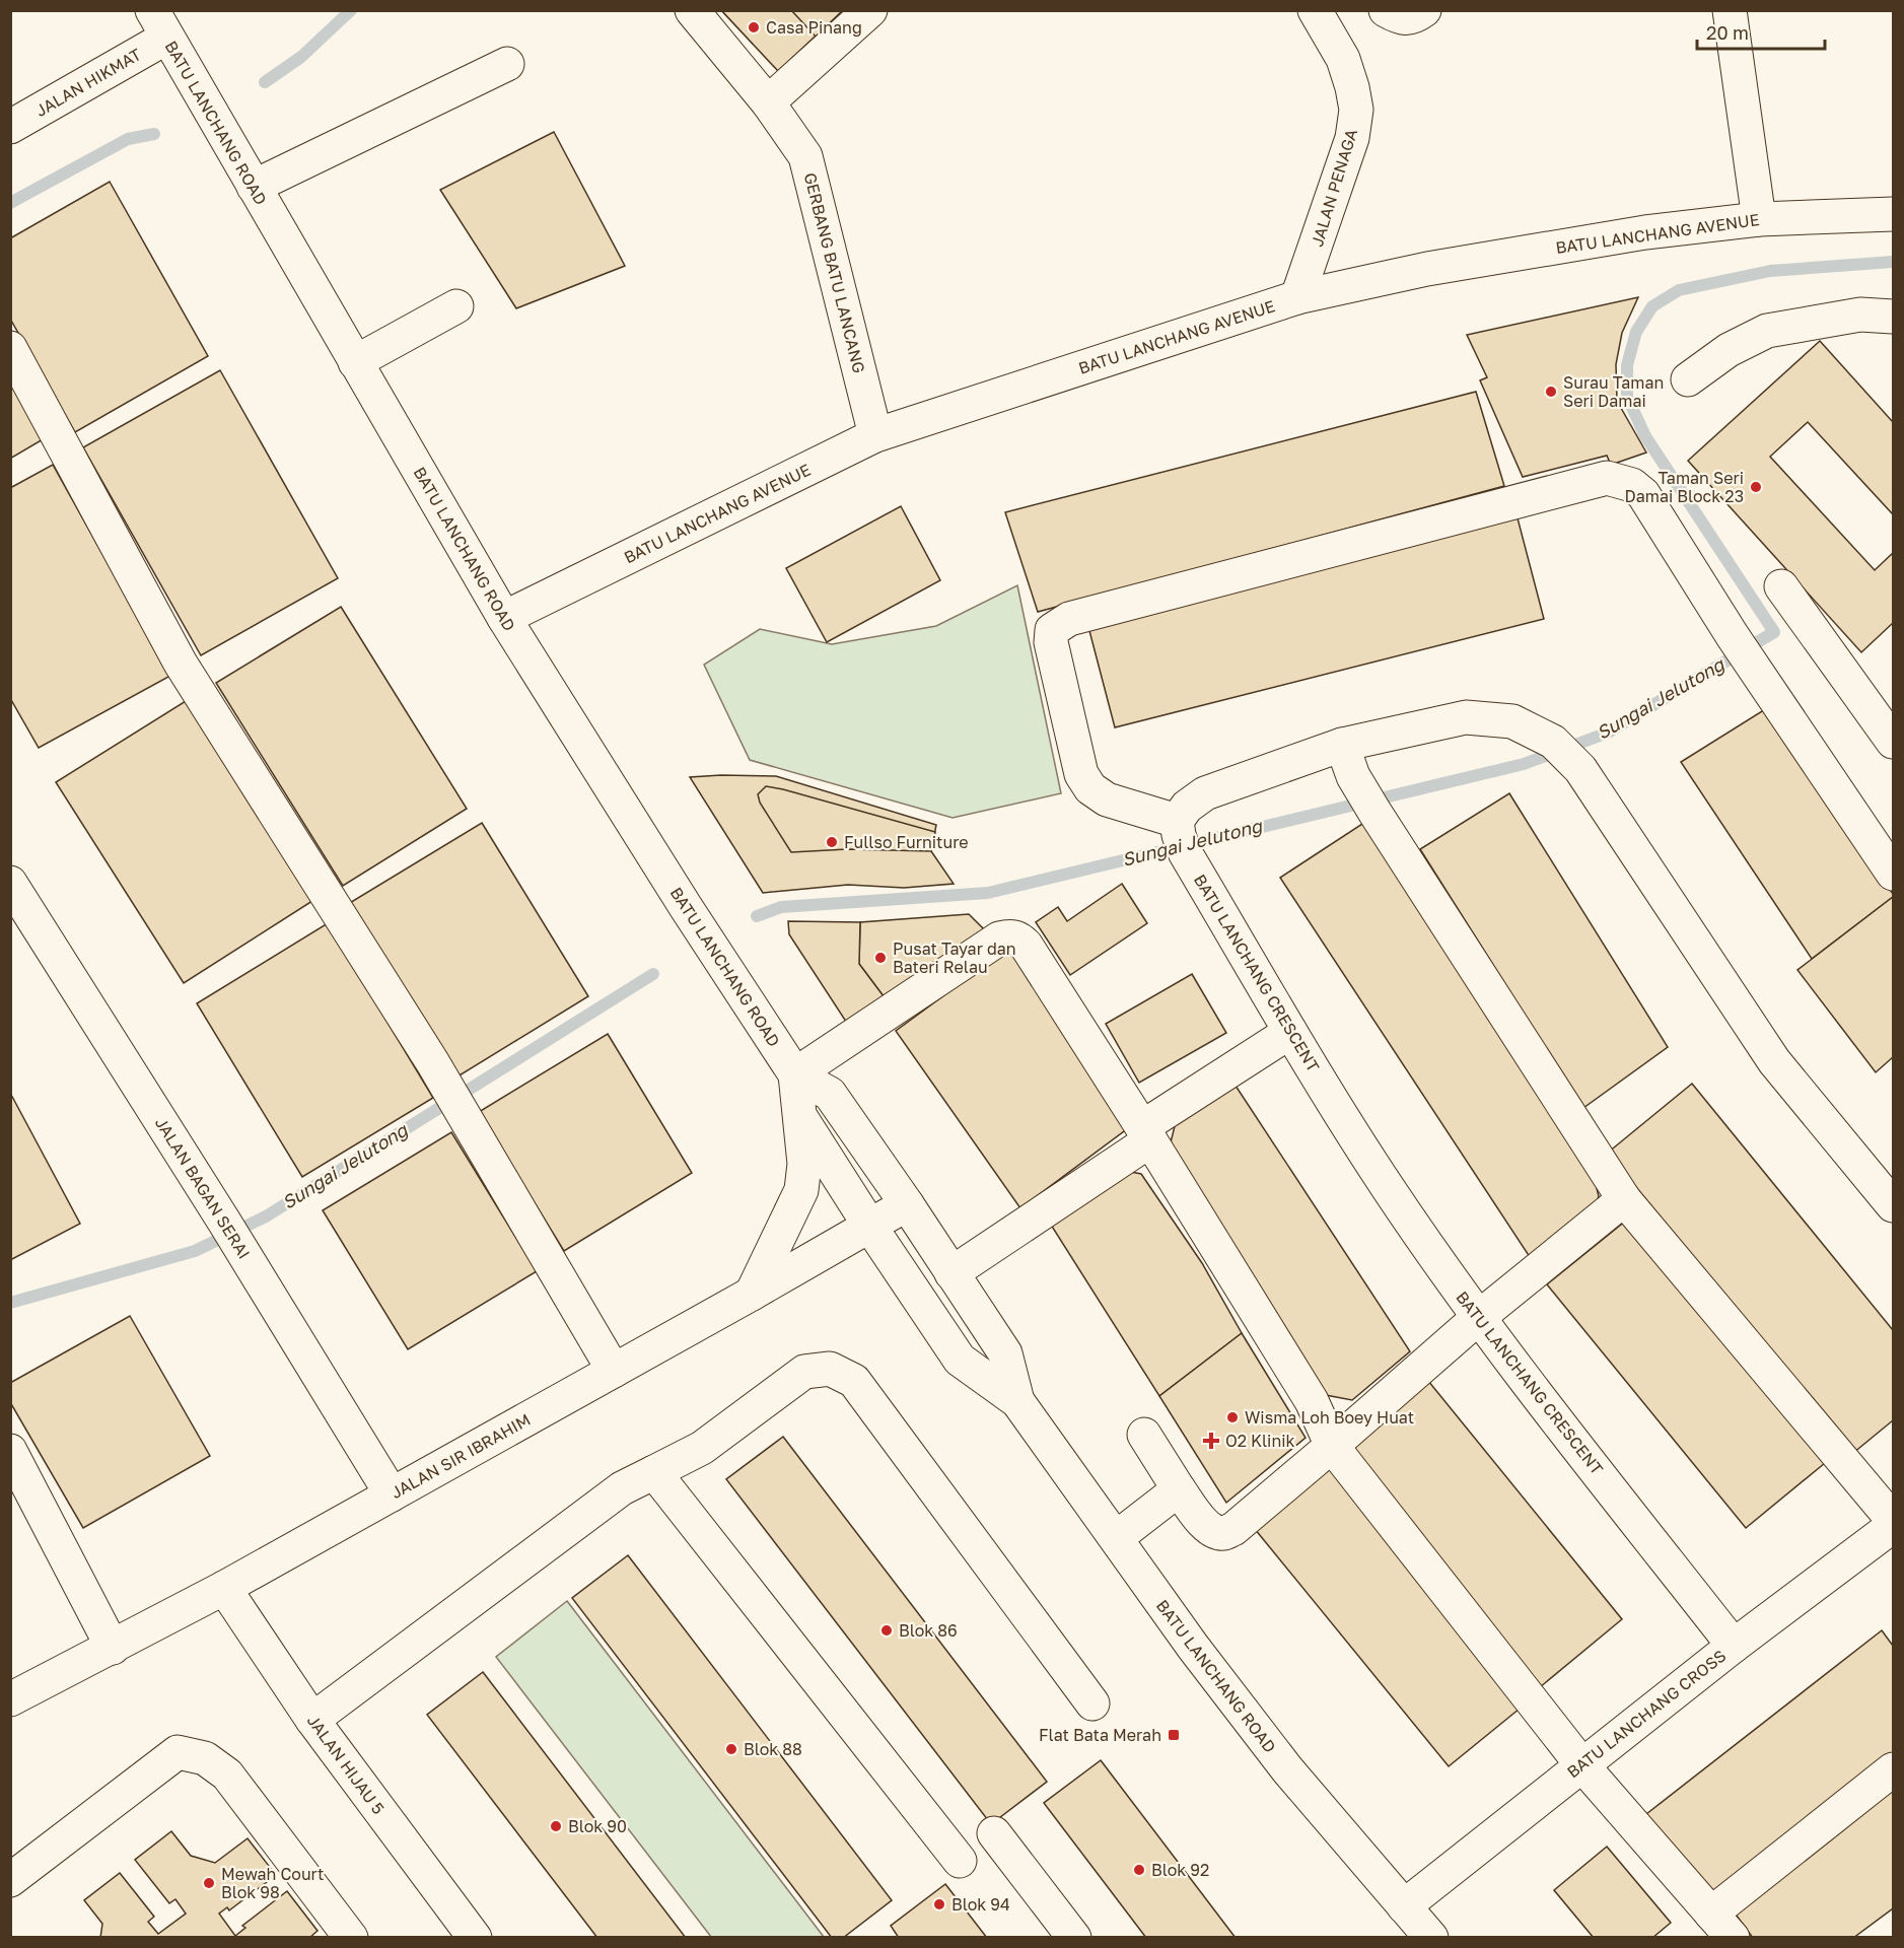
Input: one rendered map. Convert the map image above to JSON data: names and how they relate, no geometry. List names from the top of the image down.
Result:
{
  "streets": {
    "street": [
      "JALAN HIKMAT",
      "BATU LANCHANG ROAD",
      "JALAN PENAGA",
      "BATU LANCHANG AVENUE",
      "GERBANG BATU LANCANG",
      "BATU LANCHANG CRESCENT",
      "JALAN BAGAN SERAI",
      "JALAN SIR IBRAHIM",
      "BATU LANCHANG CROSS",
      "JALAN HIJAU 5"
    ]
  },
  "crossings": [
    ["JALAN HIKMAT", "BATU LANCHANG ROAD"],
    ["BATU LANCHANG ROAD", "BATU LANCHANG AVENUE"],
    ["BATU LANCHANG ROAD", "JALAN SIR IBRAHIM"],
    ["BATU LANCHANG ROAD", "BATU LANCHANG CROSS"],
    ["JALAN PENAGA", "BATU LANCHANG AVENUE"],
    ["BATU LANCHANG AVENUE", "GERBANG BATU LANCANG"],
    ["BATU LANCHANG CRESCENT", "BATU LANCHANG CROSS"],
    ["JALAN BAGAN SERAI", "JALAN SIR IBRAHIM"],
    ["JALAN SIR IBRAHIM", "JALAN HIJAU 5"]
  ],
  "water": ["Sungai Jelutong"],
  "places": {
    "other": [
      "Casa Pinang",
      "Surau Taman Seri Damai",
      "Taman Seri Damai Block 23",
      "Fullso Furniture",
      "Pusat Tayar dan Bateri Relau",
      "Wisma Loh Boey Huat",
      "Blok 86",
      "Blok 88",
      "Blok 90",
      "Blok 92",
      "Mewah Court Blok 98",
      "Blok 94"
    ],
    "health": ["O2 Klinik"],
    "transit": ["Flat Bata Merah"]
  },
  "scale_bar": "20 m"
}
